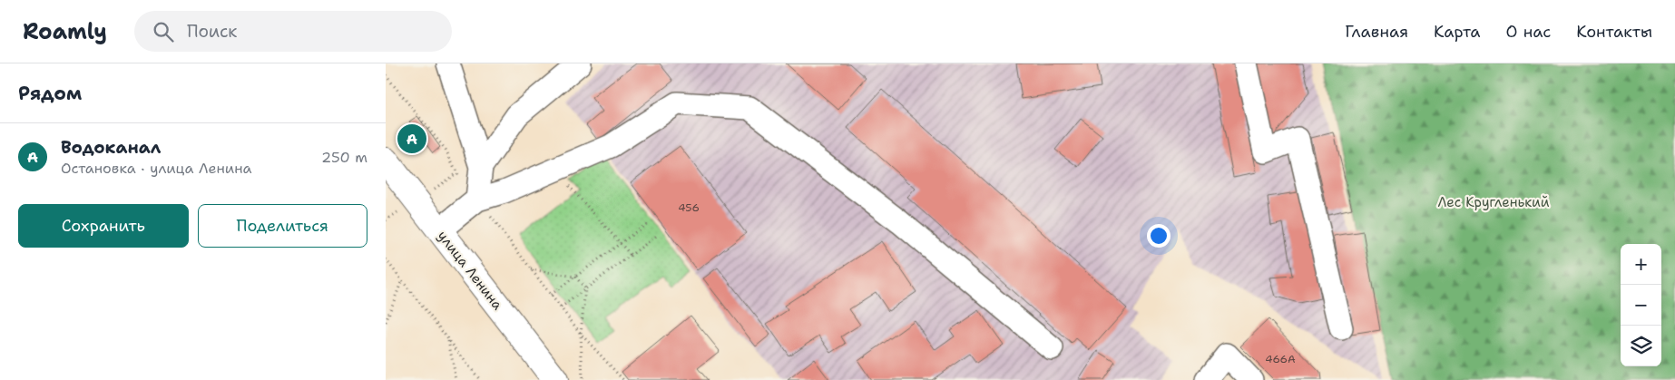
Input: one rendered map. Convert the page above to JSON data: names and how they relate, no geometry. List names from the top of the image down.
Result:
{
  "streets": {
    "main road": ["улица Ленина"]
  },
  "parks": ["Лес Кругленький"],
  "house_numbers": ["456", "466А"],
  "page": {
    "header": "Roamly",
    "search": "Поиск",
    "nav": [
      "Главная",
      "Карта",
      "О нас",
      "Контакты"
    ],
    "heading": "Рядом",
    "list": [
      {
        "mark": "A",
        "name": "Водоканал",
        "note": "Остановка · улица Ленина",
        "value": "250 m"
      }
    ],
    "pins": "A",
    "buttons": ["Сохранить", "Поделиться"],
    "map_buttons": ["+", "−"]
  }
}
